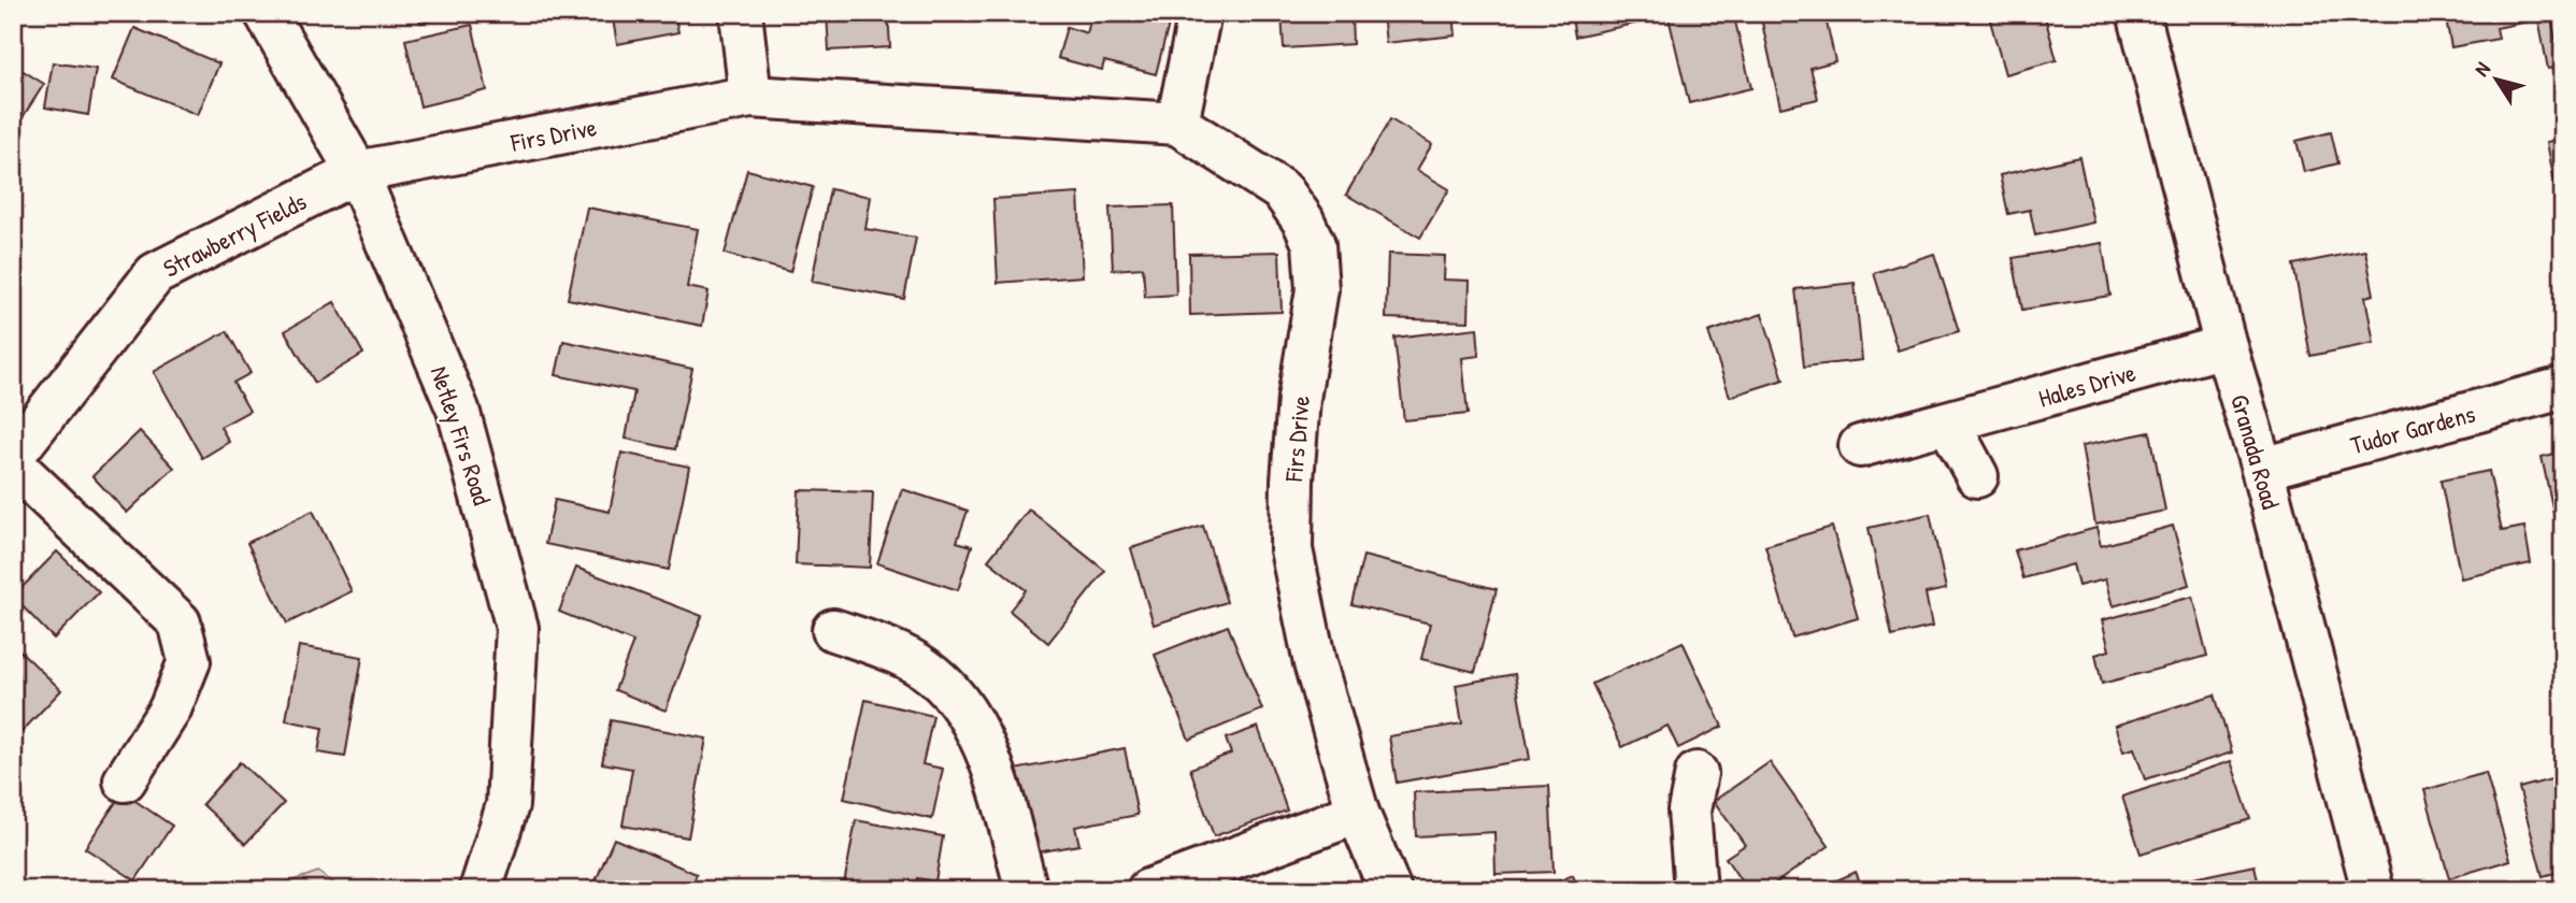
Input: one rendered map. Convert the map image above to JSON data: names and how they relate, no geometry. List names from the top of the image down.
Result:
{
  "streets": {
    "street": [
      "Firs Drive",
      "Strawberry Fields",
      "Hales Drive",
      "Tudor Gardens",
      "Netley Firs Road",
      "Granada Road"
    ]
  },
  "crossings": [
    ["Firs Drive", "Strawberry Fields"],
    ["Firs Drive", "Netley Firs Road"],
    ["Strawberry Fields", "Netley Firs Road"],
    ["Hales Drive", "Granada Road"],
    ["Tudor Gardens", "Granada Road"]
  ],
  "north": "top left"
}
